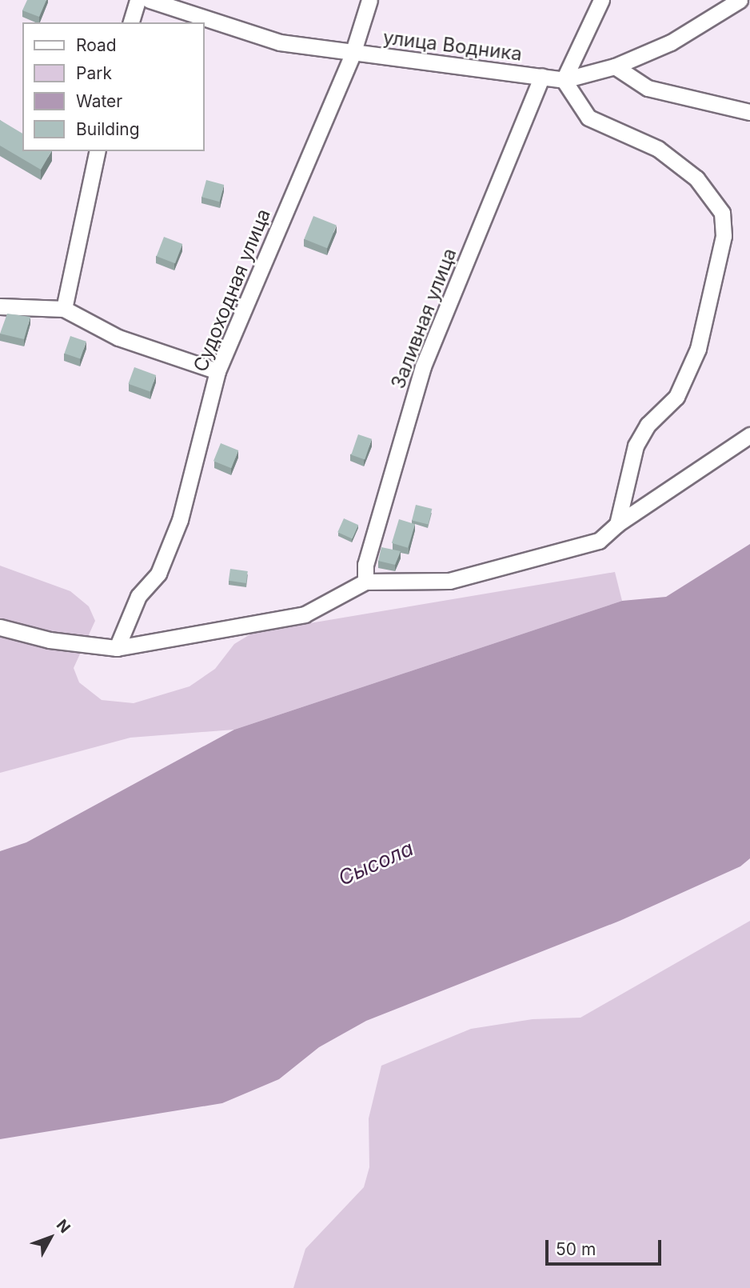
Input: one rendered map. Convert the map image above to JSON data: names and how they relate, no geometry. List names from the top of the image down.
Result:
{
  "streets": {
    "street": ["улица Водника", "Судоходная улица", "Заливная улица"]
  },
  "crossings": [
    ["улица Водника", "Судоходная улица"],
    ["улица Водника", "Заливная улица"]
  ],
  "water": ["Сысола"],
  "legend": [
    "Road",
    "Park",
    "Water",
    "Building"
  ],
  "scale_bar": "50 m",
  "north": "top right"
}
